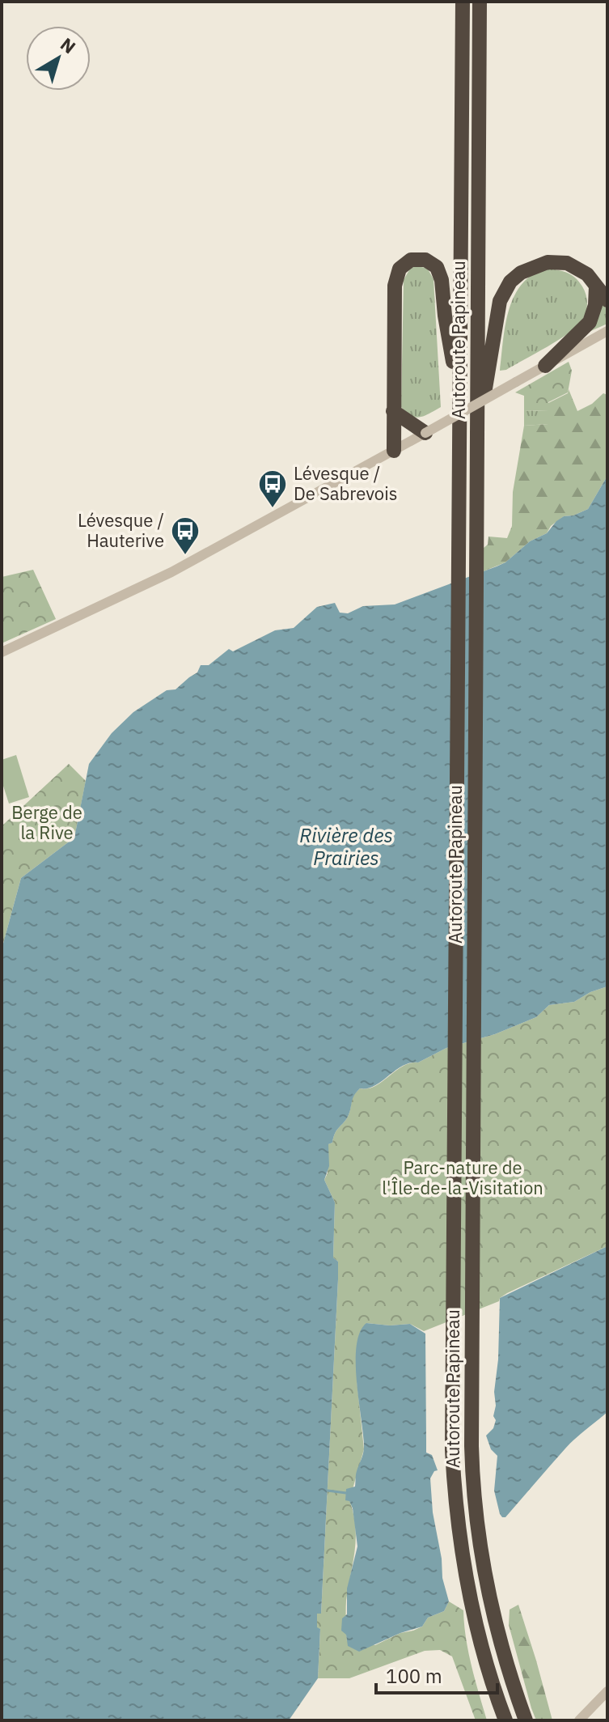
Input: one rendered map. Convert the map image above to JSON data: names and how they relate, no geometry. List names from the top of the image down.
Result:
{
  "streets": {
    "highway": ["Autoroute Papineau"]
  },
  "water": ["Rivière des Prairies"],
  "parks": ["Berge de la Rive", "Parc-nature de l'Île-de-la-Visitation"],
  "places": {
    "bus stop": ["Lévesque / De Sabrevois", "Lévesque / Hauterive"]
  },
  "scale_bar": "100 m",
  "north": "top right"
}
